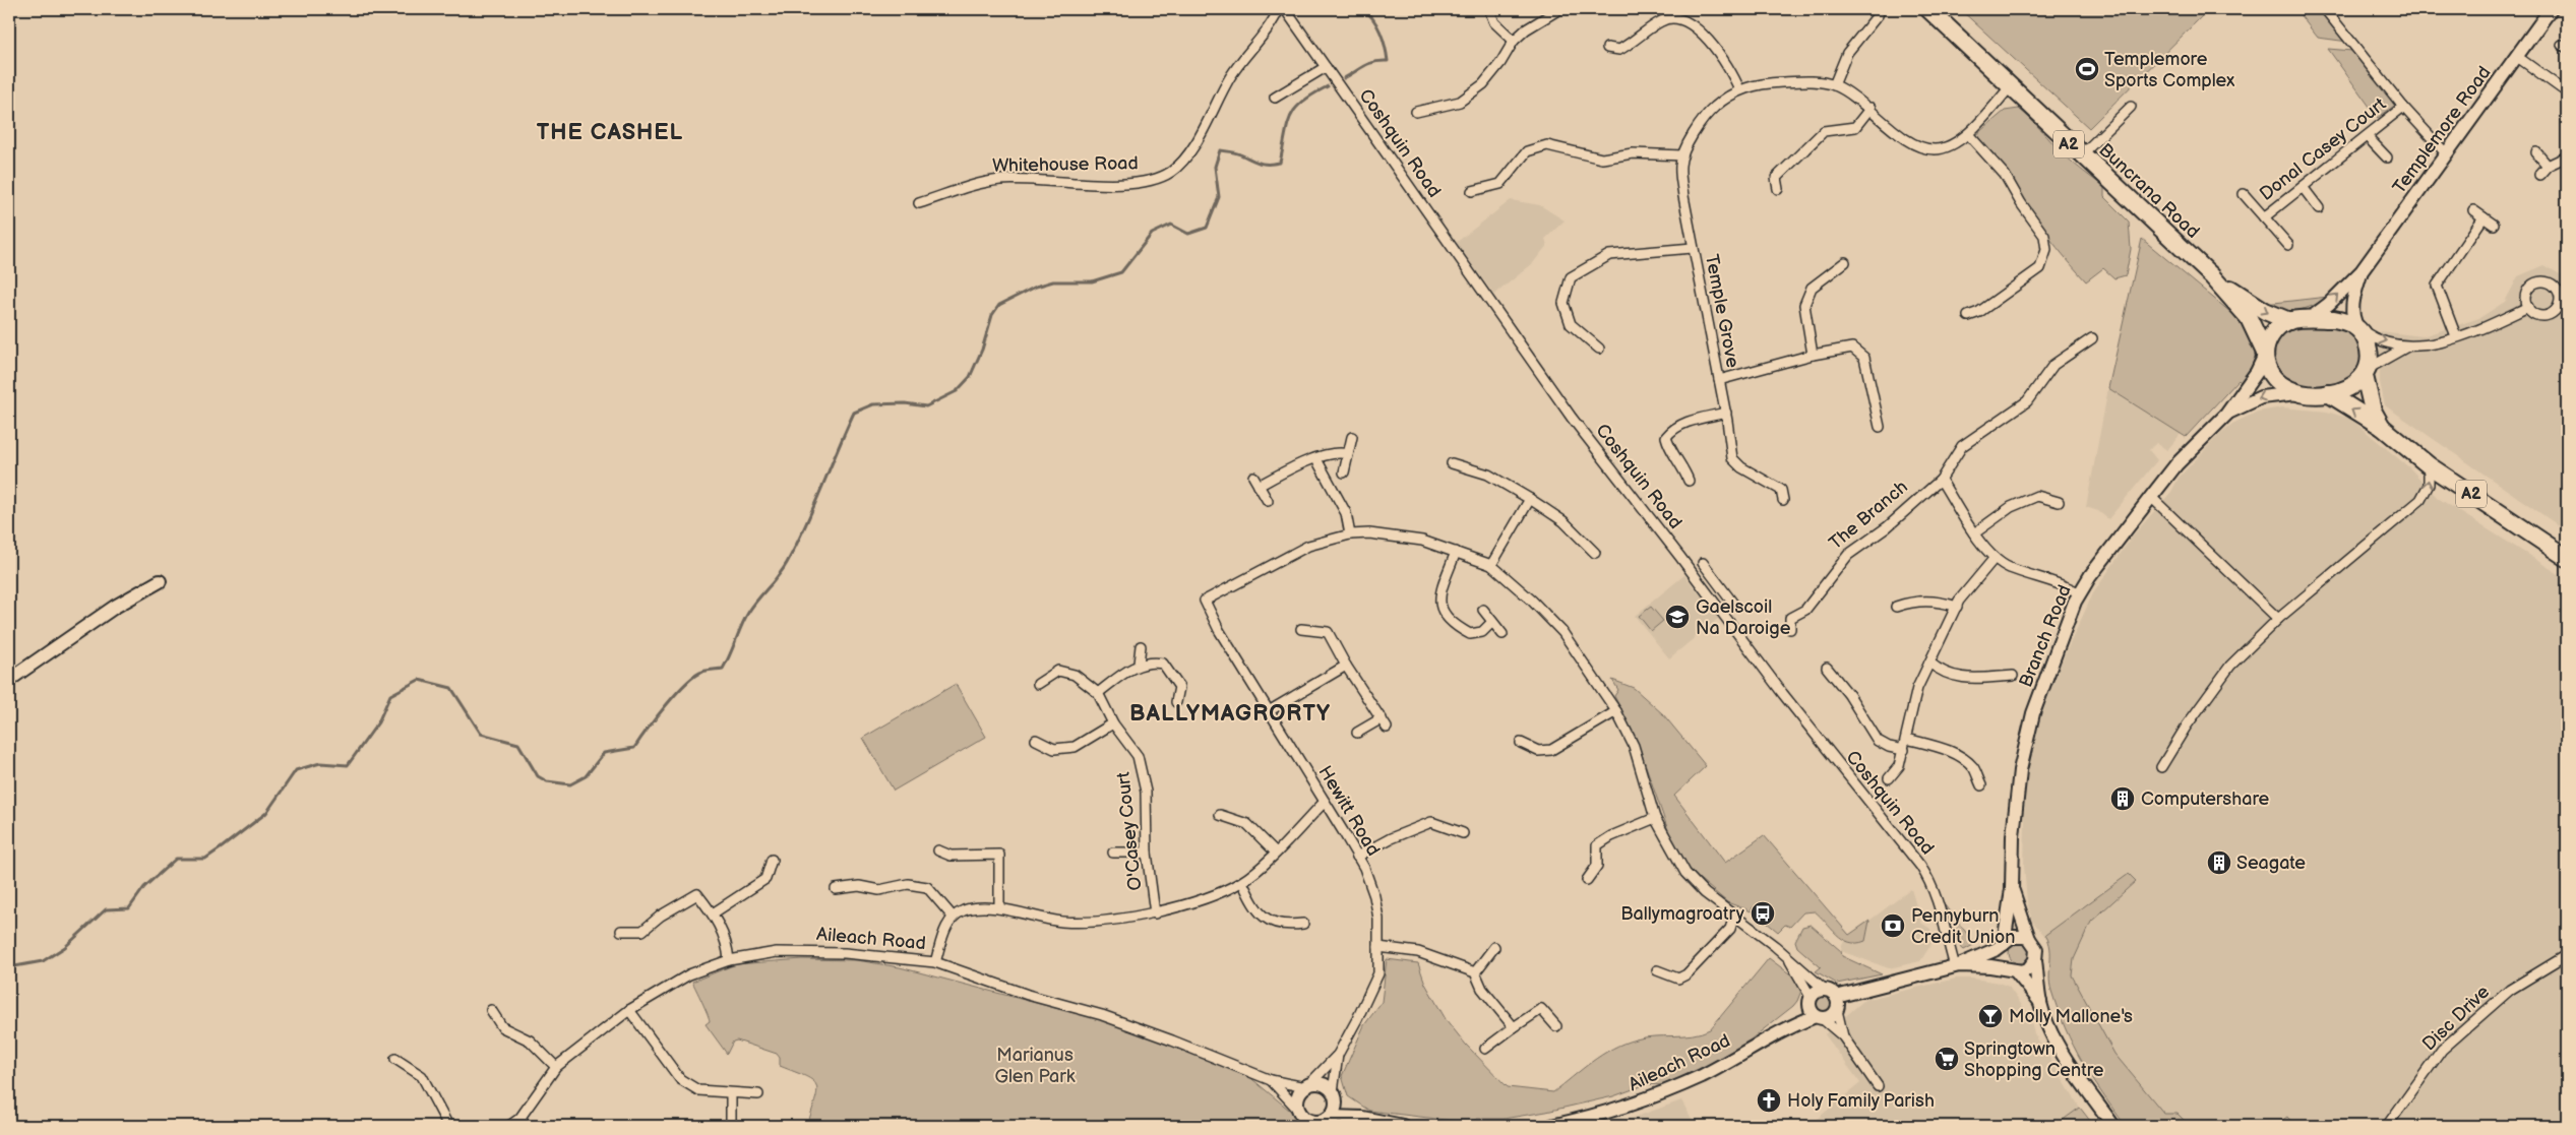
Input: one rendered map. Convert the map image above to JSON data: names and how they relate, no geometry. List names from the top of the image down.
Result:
{
  "streets": {
    "highway": ["A2", "Buncrana Road"],
    "main road": ["Templemore Road", "Branch Road", "Aileach Road"],
    "street": [
      "Coshquin Road",
      "Donal Casey Court",
      "Whitehouse Road",
      "Temple Grove",
      "The Branch",
      "Hewitt Road",
      "O'Casey Court",
      "Disc Drive"
    ]
  },
  "crossings": [
    ["Templemore Road", "A2"],
    ["Templemore Road", "Buncrana Road"],
    ["Templemore Road", "Branch Road"],
    ["A2", "Buncrana Road"],
    ["A2", "Branch Road"],
    ["Buncrana Road", "Temple Grove"],
    ["Buncrana Road", "Branch Road"],
    ["Hewitt Road", "Aileach Road"]
  ],
  "districts": ["THE CASHEL", "BALLYMAGRORTY"],
  "parks": ["Marianus Glen Park"],
  "places": {
    "sports": ["Templemore Sports Complex"],
    "school or university": ["Gaelscoil Na Daroige"],
    "building": ["Computershare", "Seagate"],
    "bus stop": ["Ballymagroatry"],
    "bank": ["Pennyburn Credit Union"],
    "bar": ["Molly Mallone's"],
    "supermarket": ["Springtown Shopping Centre"],
    "church": ["Holy Family Parish"]
  }
}
